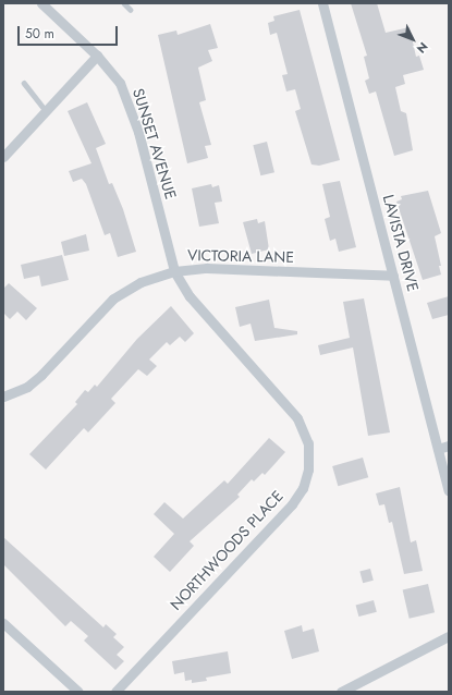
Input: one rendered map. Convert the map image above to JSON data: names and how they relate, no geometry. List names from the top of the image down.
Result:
{
  "streets": {
    "street": [
      "SUNSET AVENUE",
      "LAVISTA DRIVE",
      "VICTORIA LANE",
      "NORTHWOODS PLACE"
    ]
  },
  "crossings": [
    ["SUNSET AVENUE", "VICTORIA LANE"],
    ["SUNSET AVENUE", "NORTHWOODS PLACE"],
    ["LAVISTA DRIVE", "VICTORIA LANE"],
    ["VICTORIA LANE", "NORTHWOODS PLACE"]
  ],
  "scale_bar": "50 m",
  "north": "bottom right"
}
